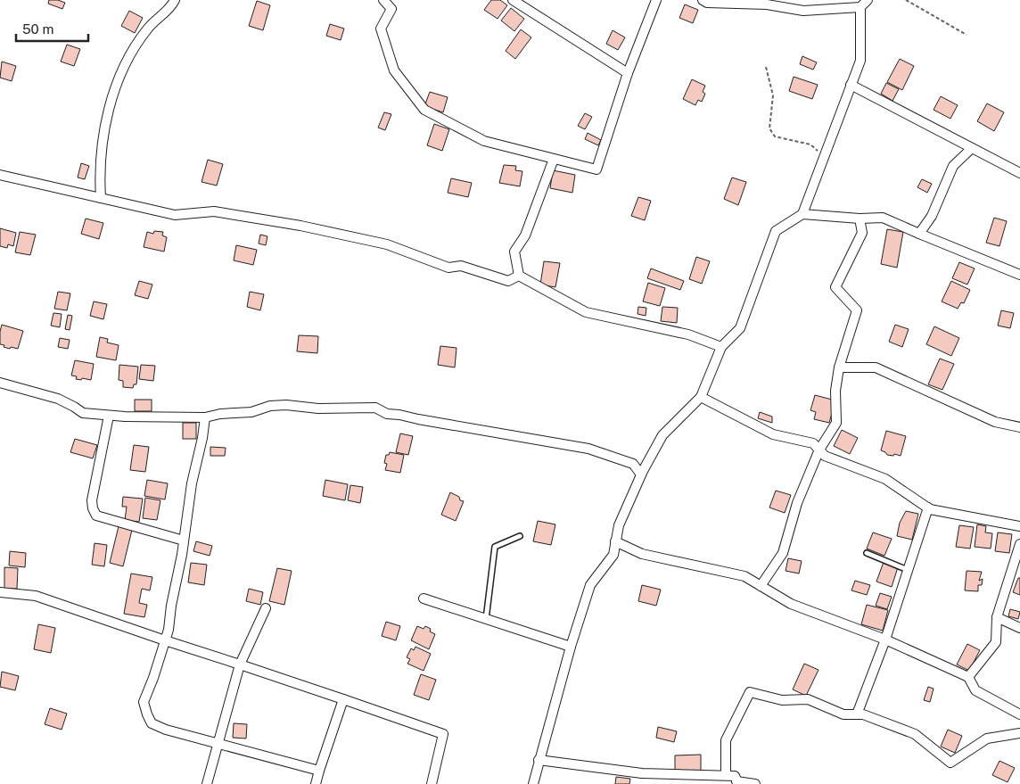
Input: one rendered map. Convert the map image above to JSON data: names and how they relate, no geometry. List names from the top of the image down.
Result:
{
  "scale_bar": "50 m"
}
